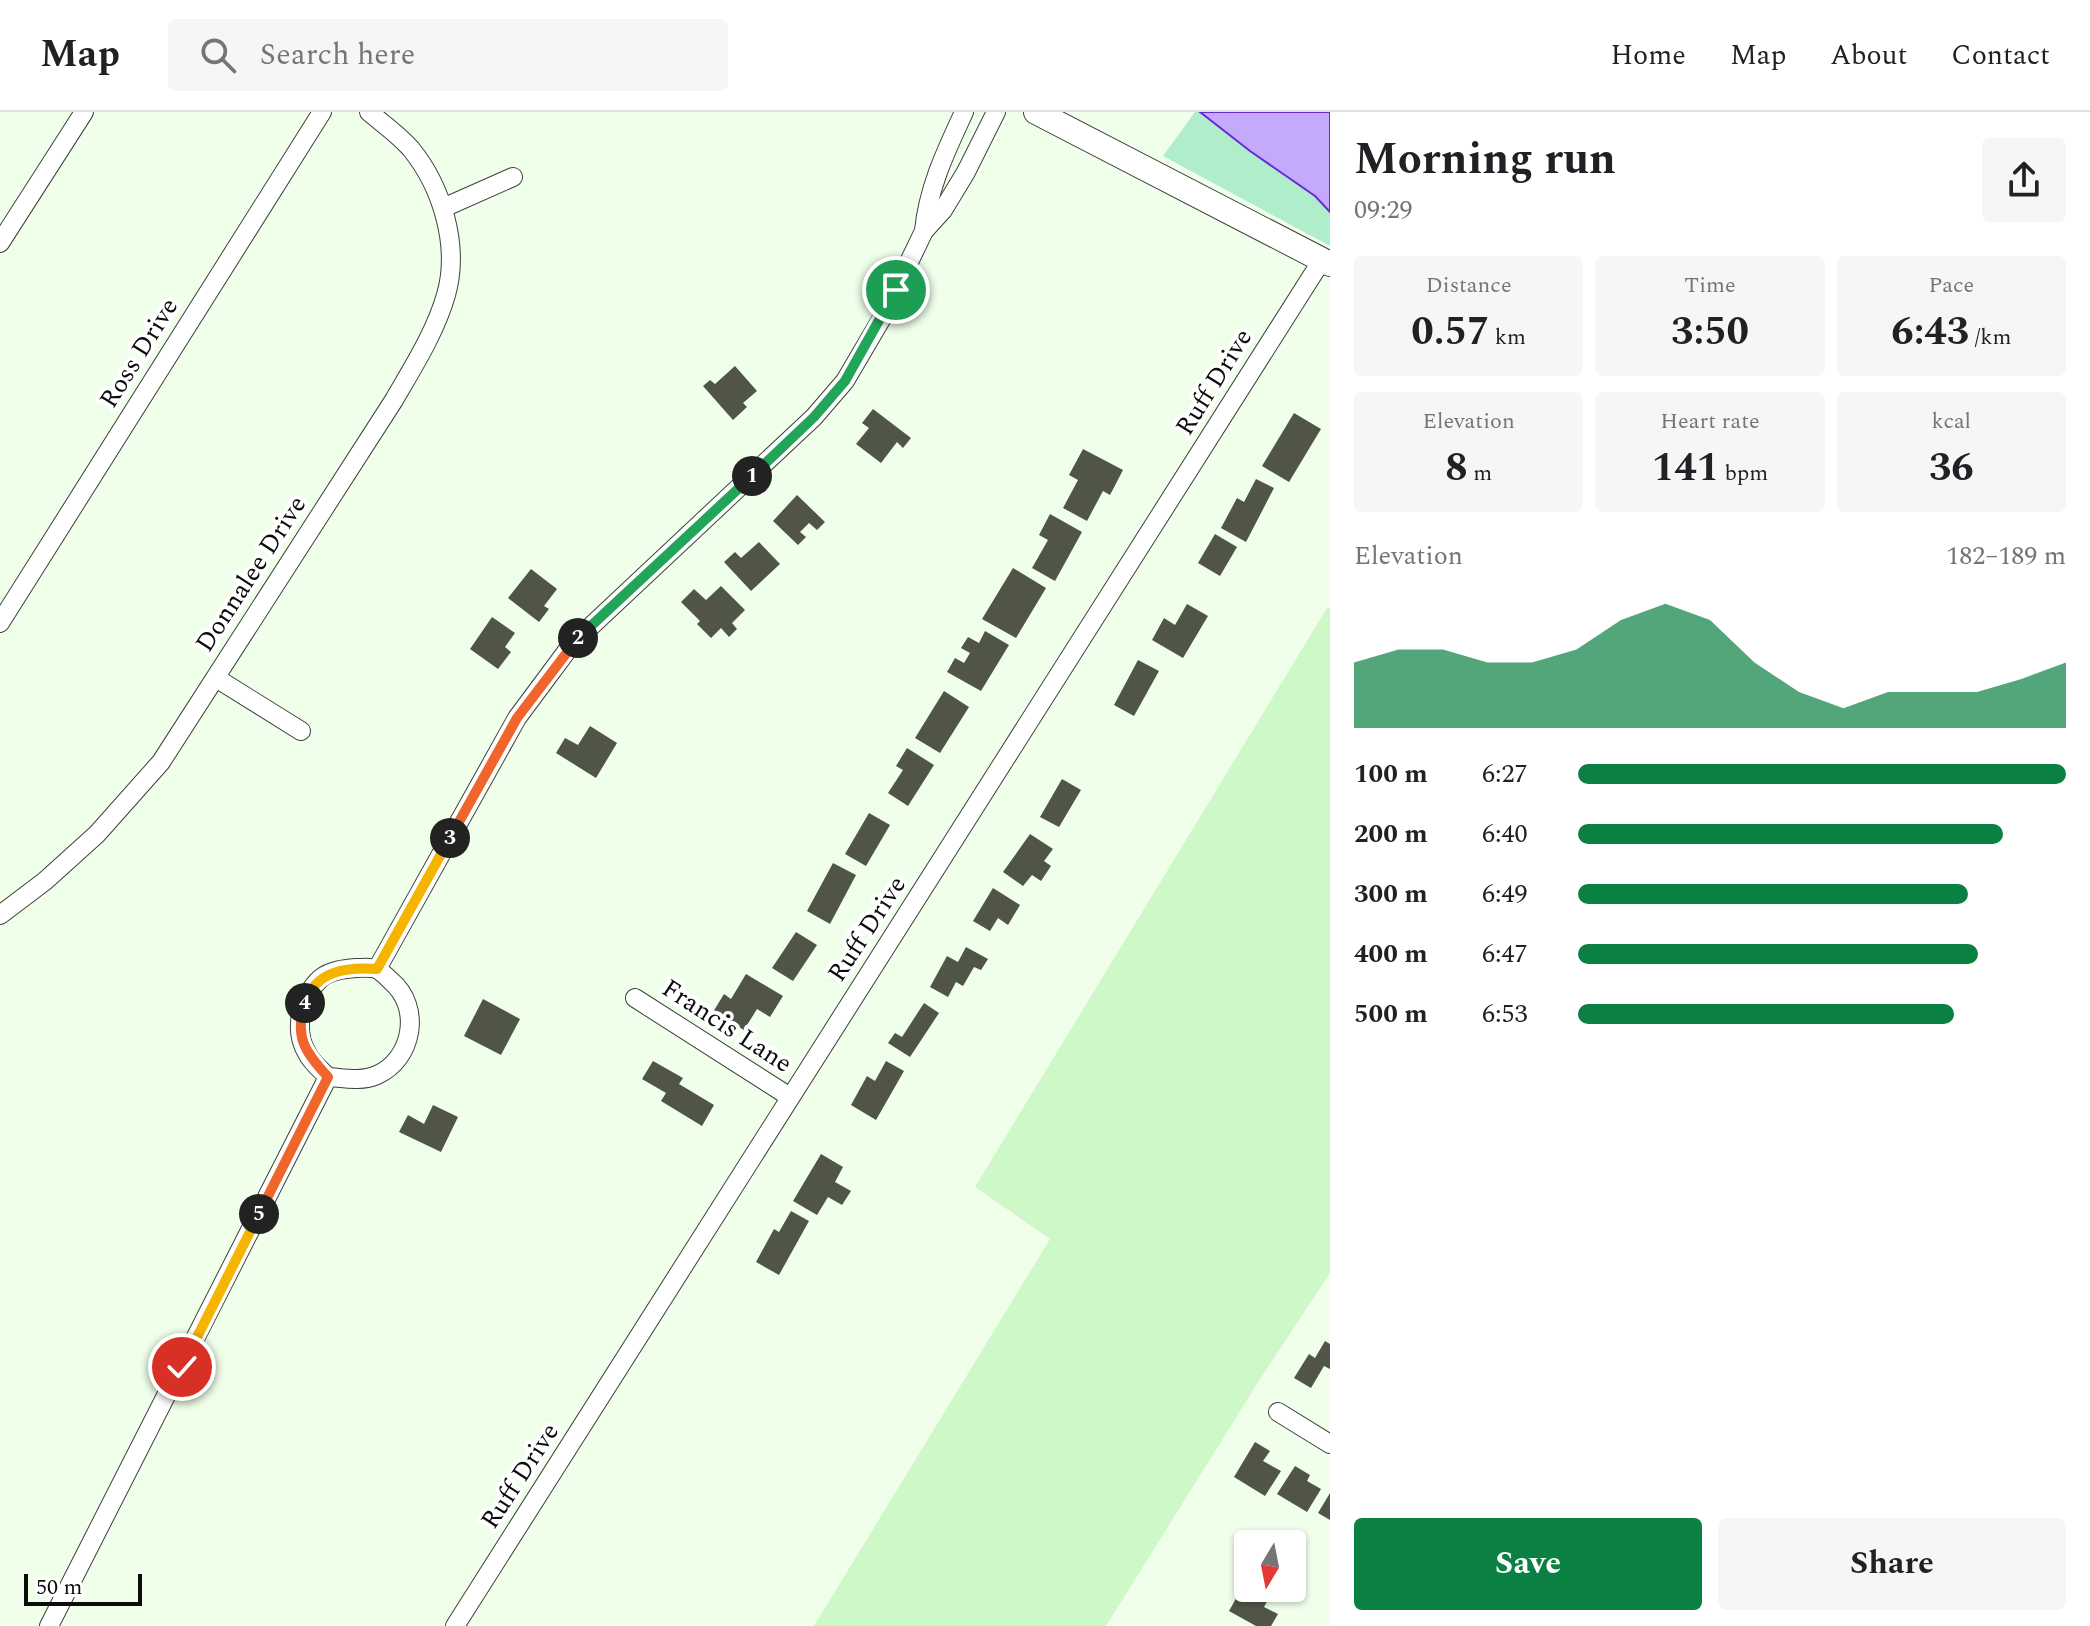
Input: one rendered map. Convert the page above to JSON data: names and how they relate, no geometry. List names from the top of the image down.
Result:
{
  "streets": {
    "street": [
      "Ross Drive",
      "Ruff Drive",
      "Donnalee Drive",
      "Francis Lane"
    ]
  },
  "crossings": [
    ["Ruff Drive", "Francis Lane"]
  ],
  "scale_bar": "50 m",
  "north": "bottom",
  "page": {
    "header": "Map",
    "search": "Search here",
    "nav": [
      "Home",
      "Map",
      "About",
      "Contact"
    ],
    "heading": ["Morning run", "09:29"],
    "stats": [
      ["Distance", "0.57 km"],
      ["Time", "3:50"],
      ["Pace", "6:43 /km"],
      ["Elevation", "8 m"],
      ["Heart rate", "141 bpm"],
      ["kcal", "36"]
    ],
    "pins": [
      "1",
      "2",
      "3",
      "4",
      "5"
    ],
    "chart": ["Elevation", "182–189 m"],
    "list": [
      {
        "name": "100 m",
        "note": "6:27"
      },
      {
        "name": "200 m",
        "note": "6:40"
      },
      {
        "name": "300 m",
        "note": "6:49"
      },
      {
        "name": "400 m",
        "note": "6:47"
      },
      {
        "name": "500 m",
        "note": "6:53"
      }
    ],
    "buttons": ["Save", "Share"],
    "scale": "50 m"
  }
}
